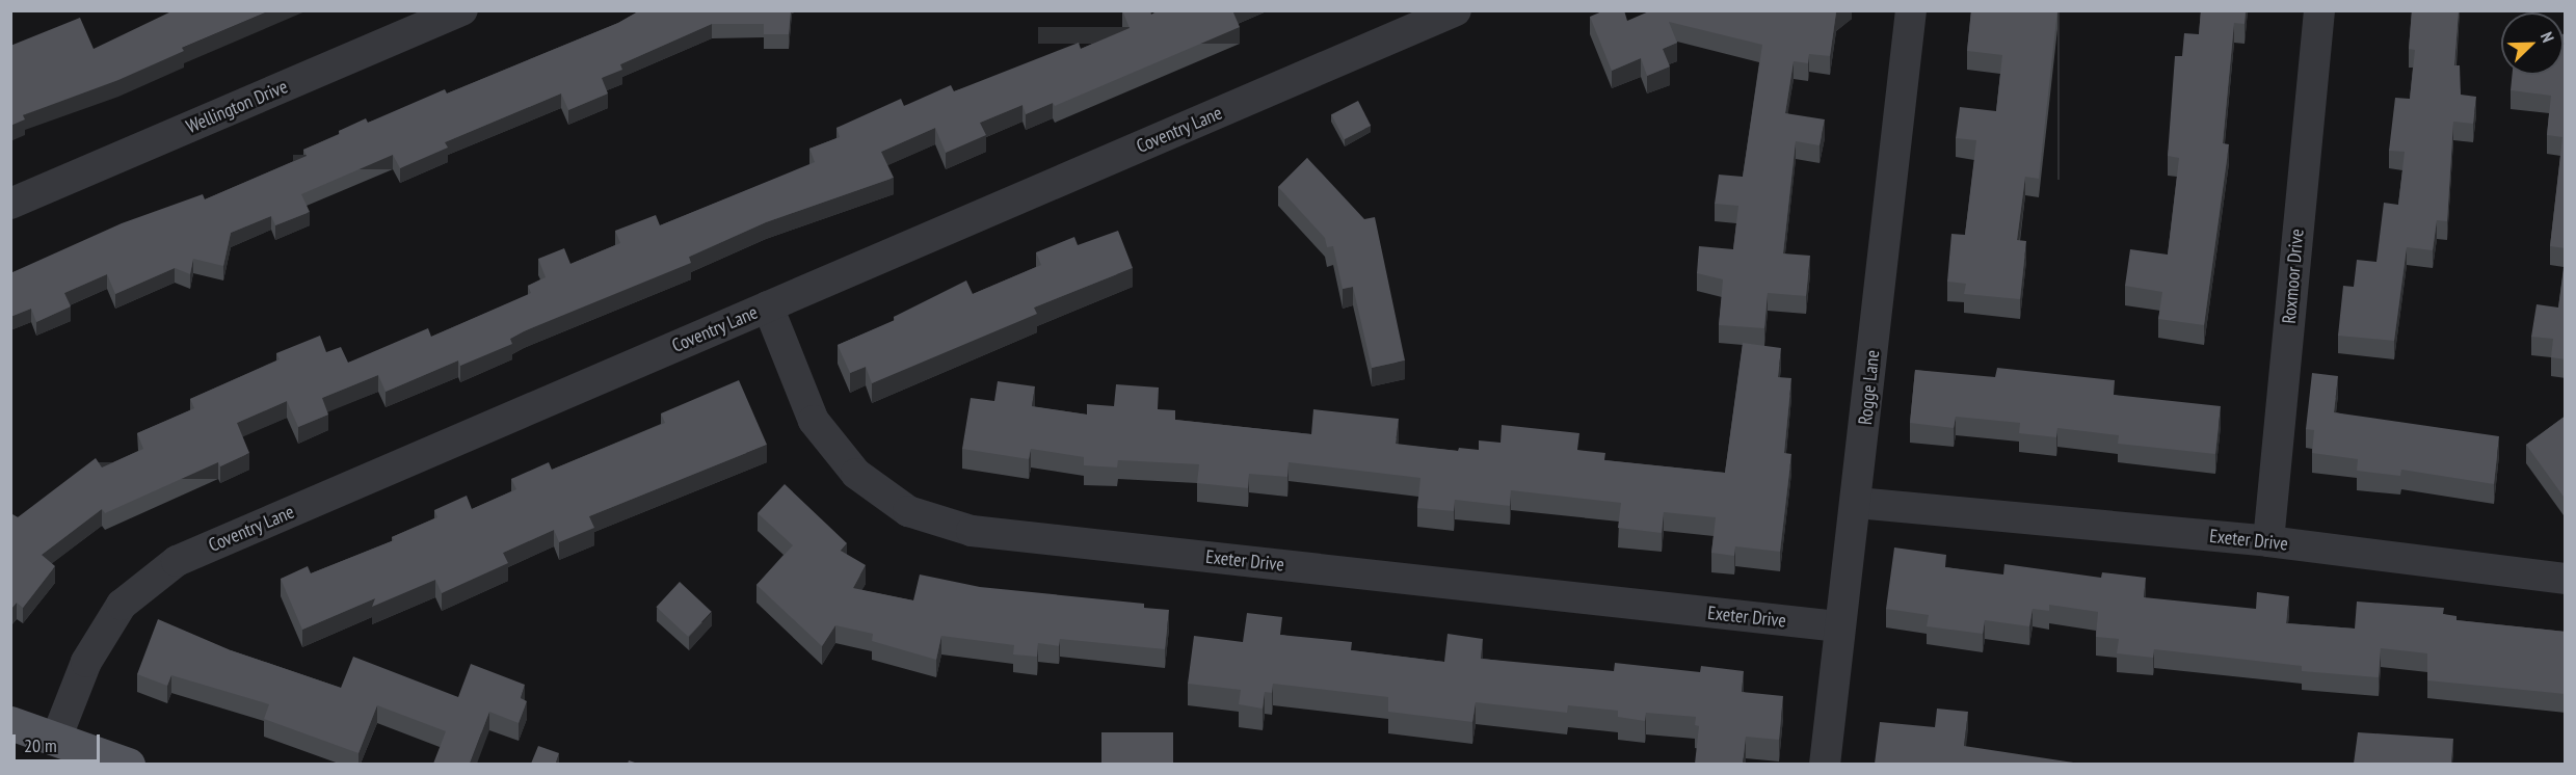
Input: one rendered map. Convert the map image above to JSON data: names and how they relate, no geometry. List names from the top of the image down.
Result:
{
  "streets": {
    "street": [
      "Wellington Drive",
      "Coventry Lane",
      "Roxmoor Drive",
      "Rogge Lane",
      "Exeter Drive"
    ]
  },
  "crossings": [
    ["Coventry Lane", "Exeter Drive"],
    ["Roxmoor Drive", "Exeter Drive"],
    ["Rogge Lane", "Exeter Drive"]
  ],
  "scale_bar": "20 m",
  "north": "top right"
}
